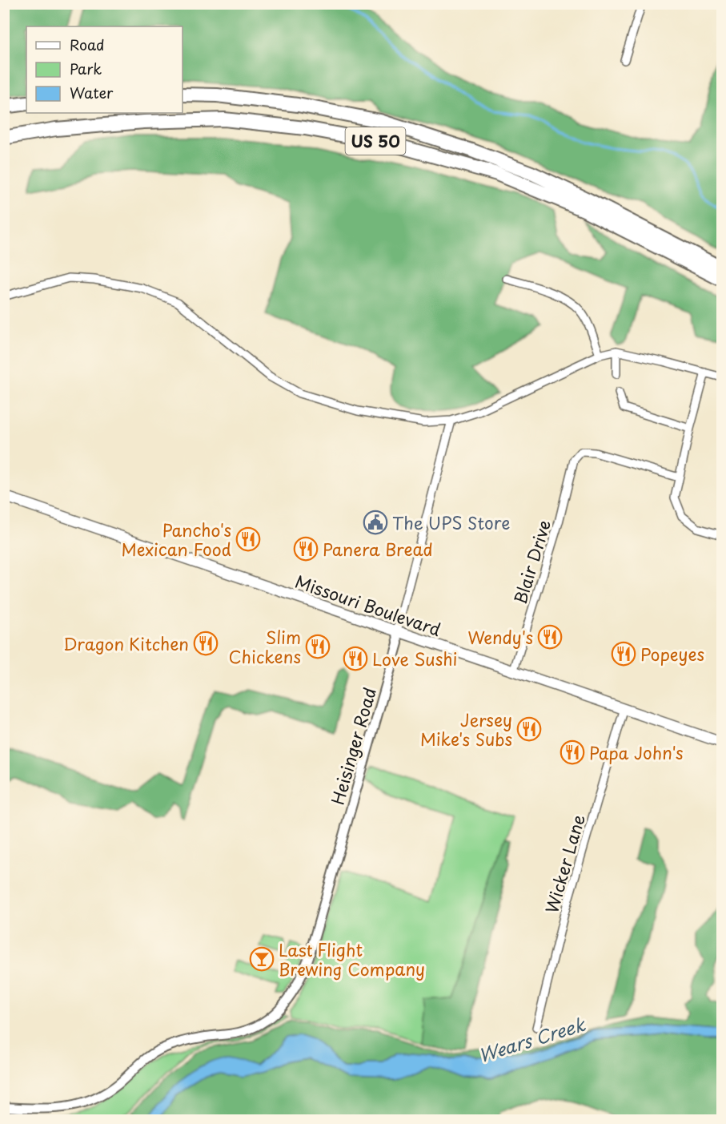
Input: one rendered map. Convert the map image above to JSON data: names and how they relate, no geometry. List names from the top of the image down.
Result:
{
  "streets": {
    "highway": ["US 50"],
    "main road": ["Missouri Boulevard"],
    "street": ["Blair Drive", "Heisinger Road", "Wicker Lane"]
  },
  "crossings": [
    ["Blair Drive", "Missouri Boulevard"],
    ["Missouri Boulevard", "Heisinger Road"],
    ["Missouri Boulevard", "Wicker Lane"]
  ],
  "water": ["Wears Creek"],
  "places": {
    "public building": ["The UPS Store"],
    "restaurant": [
      "Pancho's Mexican Food",
      "Panera Bread",
      "Wendy's",
      "Dragon Kitchen",
      "Slim Chickens",
      "Popeyes",
      "Love Sushi",
      "Jersey Mike's Subs",
      "Papa John's"
    ],
    "bar": ["Last Flight Brewing Company"]
  },
  "legend": ["Road", "Park", "Water"]
}
